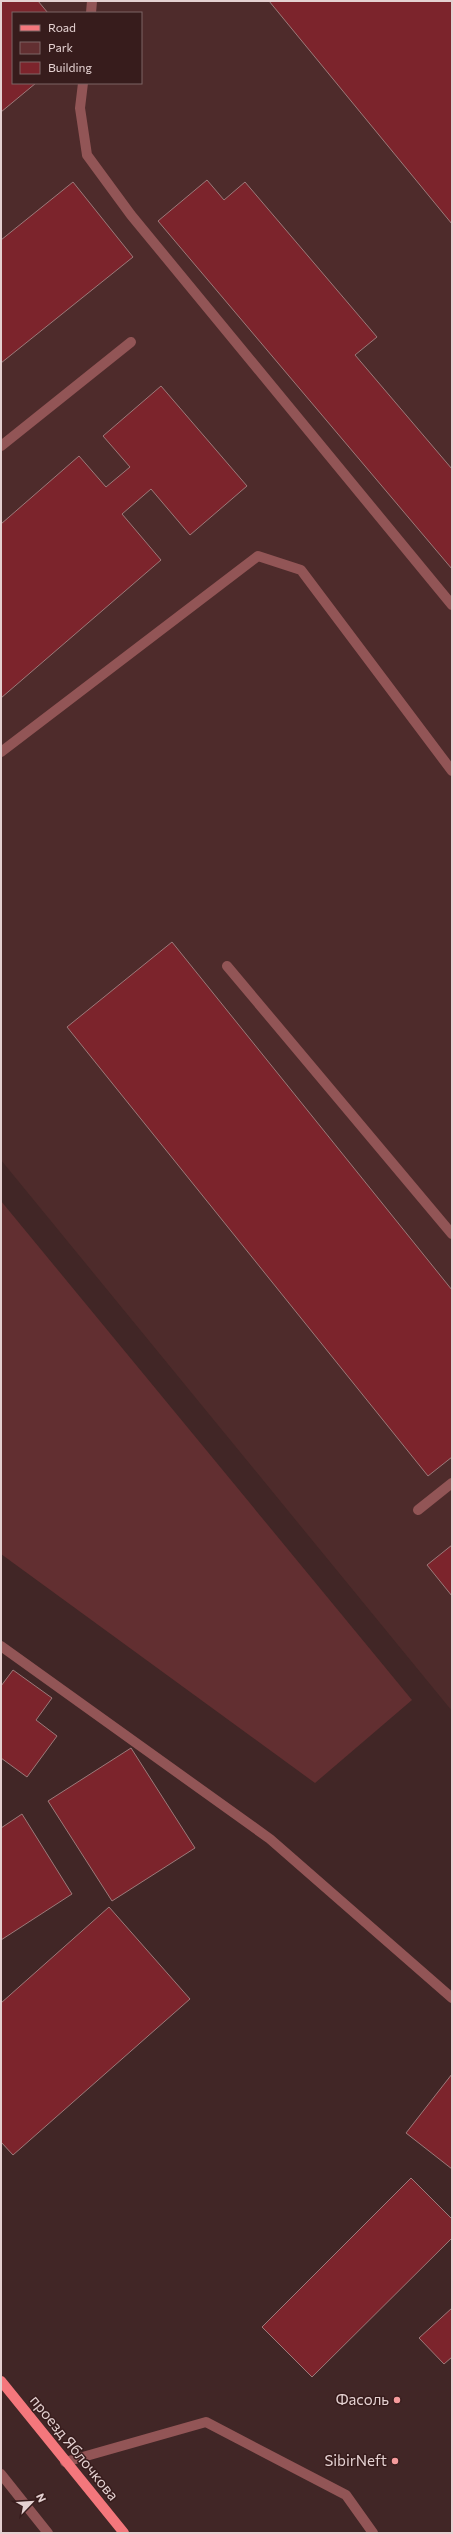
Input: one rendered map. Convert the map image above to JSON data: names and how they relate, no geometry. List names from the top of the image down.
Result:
{
  "streets": {
    "main road": ["проезд Яблочкова"]
  },
  "places": ["Фасоль", "SibirNeft"],
  "legend": ["Road", "Park", "Building"],
  "north": "top right"
}
